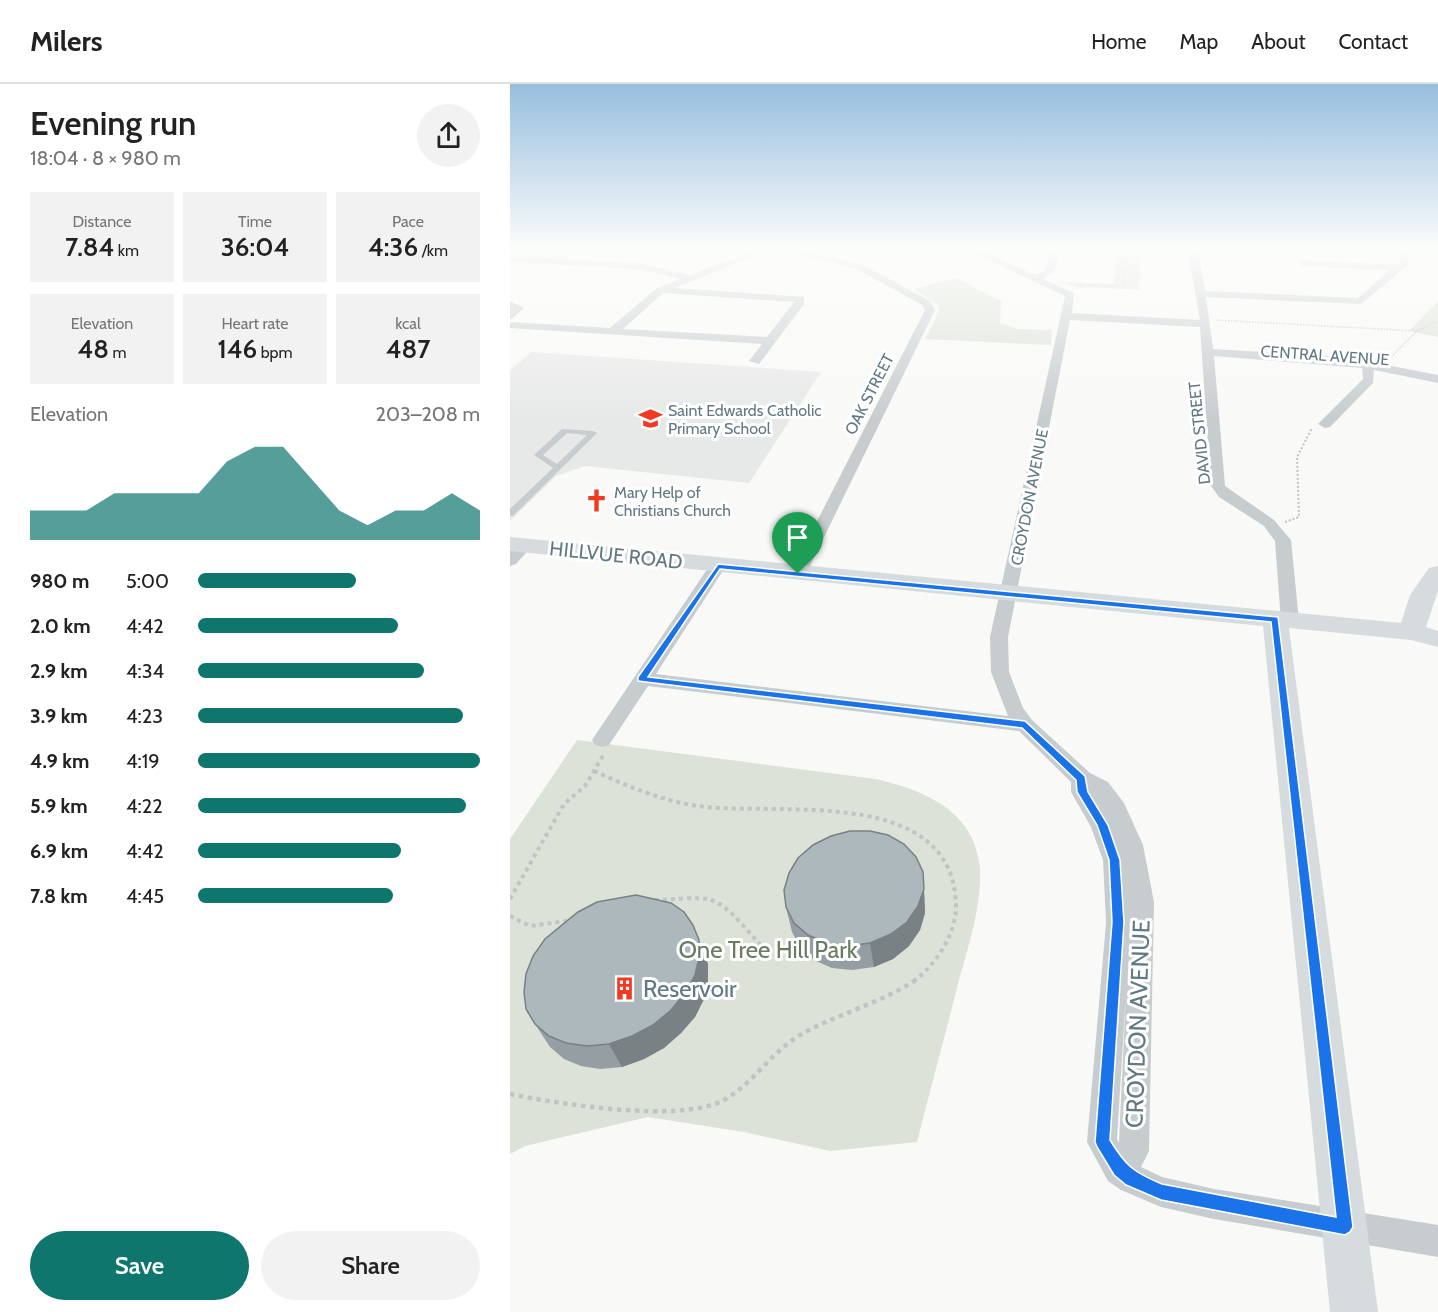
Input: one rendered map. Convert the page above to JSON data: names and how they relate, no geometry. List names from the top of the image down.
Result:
{
  "streets": {
    "street": [
      "CENTRAL AVENUE",
      "OAK STREET",
      "DAVID STREET",
      "CROYDON AVENUE",
      "HILLVUE ROAD"
    ]
  },
  "crossings": [
    ["CENTRAL AVENUE", "DAVID STREET"],
    ["OAK STREET", "HILLVUE ROAD"],
    ["DAVID STREET", "HILLVUE ROAD"],
    ["CROYDON AVENUE", "HILLVUE ROAD"]
  ],
  "parks": ["One Tree Hill Park"],
  "places": {
    "school or university": ["Saint Edwards Catholic Primary School"],
    "church": ["Mary Help of Christians Church"],
    "building": ["Reservoir"]
  },
  "page": {
    "header": "Milers",
    "nav": [
      "Home",
      "Map",
      "About",
      "Contact"
    ],
    "heading": ["Evening run", "18:04 · 8 × 980 m"],
    "stats": [
      ["Distance", "7.84 km"],
      ["Time", "36:04"],
      ["Pace", "4:36 /km"],
      ["Elevation", "48 m"],
      ["Heart rate", "146 bpm"],
      ["kcal", "487"]
    ],
    "chart": ["Elevation", "203–208 m"],
    "list": [
      {
        "name": "980 m",
        "note": "5:00"
      },
      {
        "name": "2.0 km",
        "note": "4:42"
      },
      {
        "name": "2.9 km",
        "note": "4:34"
      },
      {
        "name": "3.9 km",
        "note": "4:23"
      },
      {
        "name": "4.9 km",
        "note": "4:19"
      },
      {
        "name": "5.9 km",
        "note": "4:22"
      },
      {
        "name": "6.9 km",
        "note": "4:42"
      },
      {
        "name": "7.8 km",
        "note": "4:45"
      }
    ],
    "buttons": ["Save", "Share"]
  }
}
